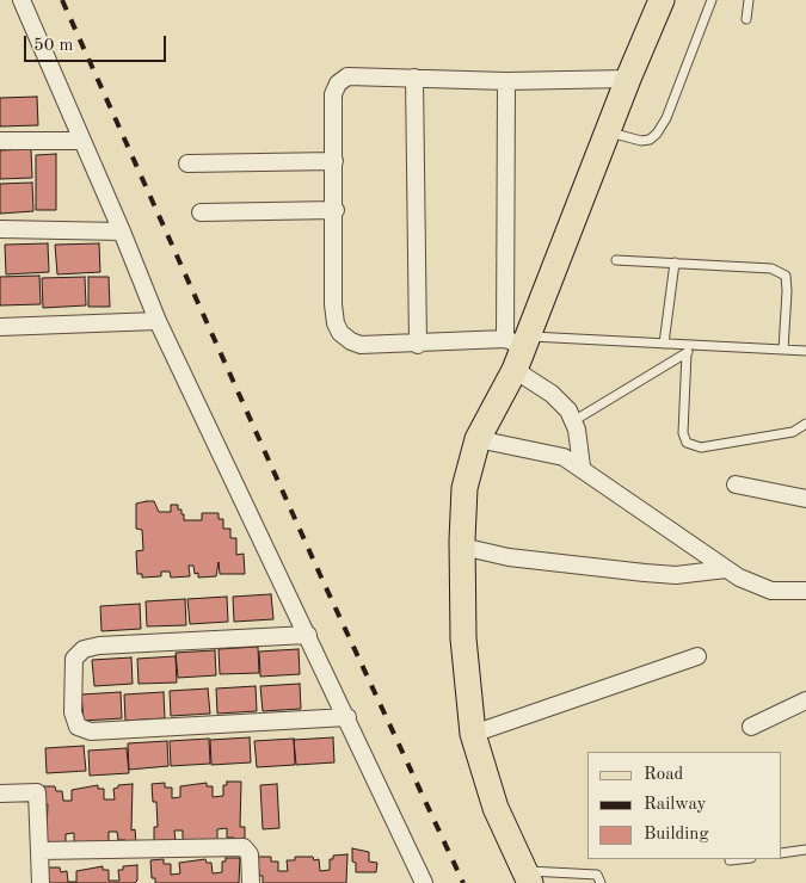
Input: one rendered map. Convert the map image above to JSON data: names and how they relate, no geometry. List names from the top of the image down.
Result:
{
  "legend": ["Road", "Railway", "Building"],
  "scale_bar": "50 m"
}
